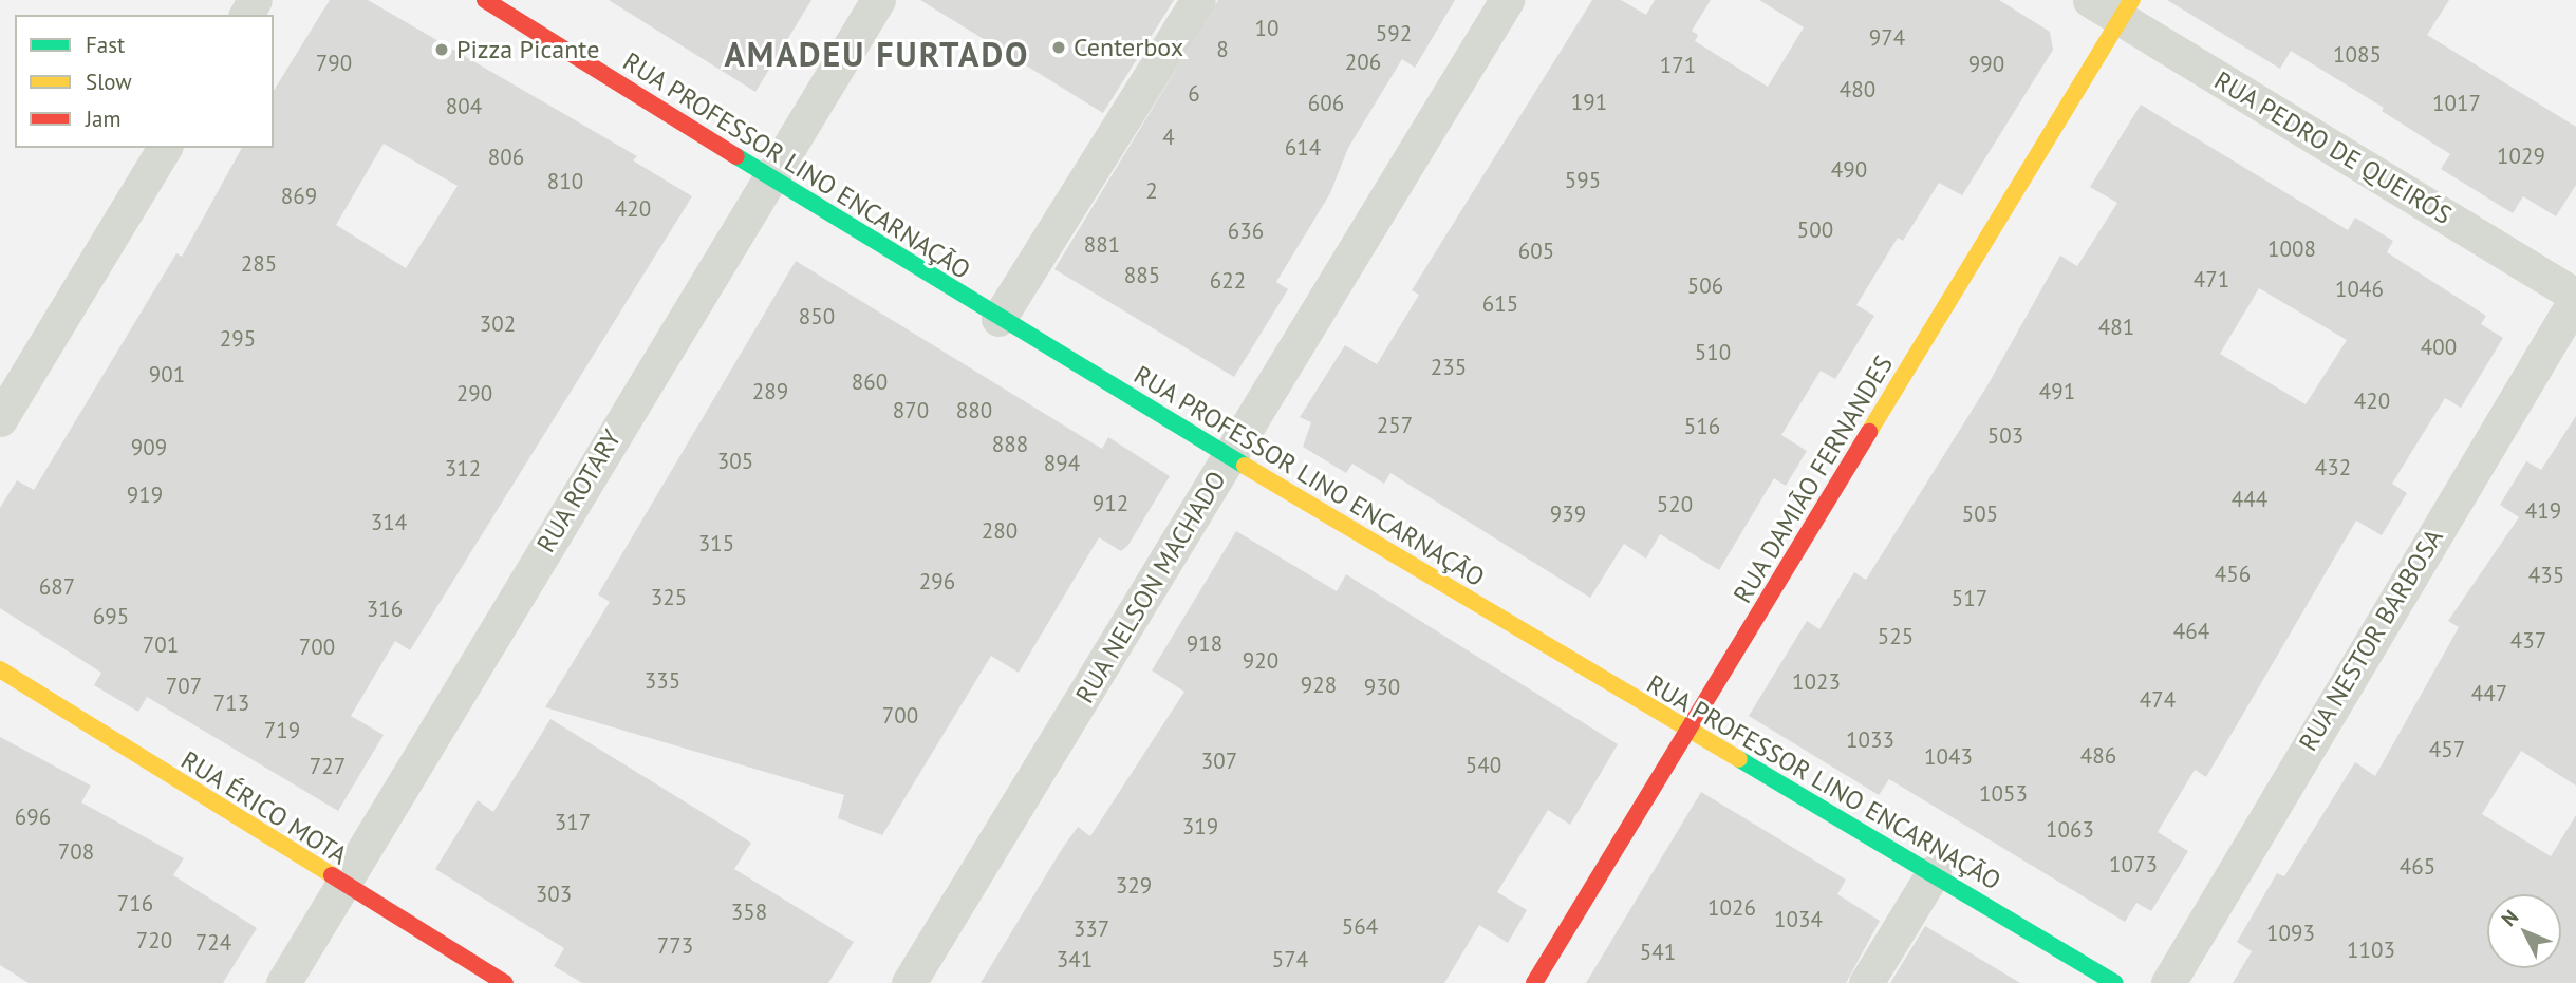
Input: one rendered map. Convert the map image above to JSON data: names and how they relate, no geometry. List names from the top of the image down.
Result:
{
  "streets": {
    "street": [
      "RUA PEDRO DE QUEIRÓS",
      "RUA PROFESSOR LINO ENCARNAÇÃO",
      "RUA DAMIÃO FERNANDES",
      "RUA ROTARY",
      "RUA NELSON MACHADO",
      "RUA NESTOR BARBOSA",
      "RUA ÉRICO MOTA"
    ]
  },
  "crossings": [
    ["RUA PEDRO DE QUEIRÓS", "RUA DAMIÃO FERNANDES"],
    ["RUA PEDRO DE QUEIRÓS", "RUA NESTOR BARBOSA"],
    ["RUA PROFESSOR LINO ENCARNAÇÃO", "RUA DAMIÃO FERNANDES"],
    ["RUA PROFESSOR LINO ENCARNAÇÃO", "RUA ROTARY"],
    ["RUA PROFESSOR LINO ENCARNAÇÃO", "RUA NELSON MACHADO"],
    ["RUA ROTARY", "RUA ÉRICO MOTA"]
  ],
  "districts": ["AMADEU FURTADO"],
  "places": ["Centerbox", "Pizza Picante"],
  "house_numbers": [
    "10",
    "592",
    "974",
    "8",
    "1085",
    "206",
    "790",
    "990",
    "171",
    "480",
    "6",
    "191",
    "606",
    "1017",
    "804",
    "4",
    "614",
    "1029",
    "806",
    "490",
    "595",
    "810",
    "2",
    "869",
    "420",
    "500",
    "636",
    "881",
    "1008",
    "605",
    "285",
    "885",
    "471",
    "622",
    "506",
    "1046",
    "615",
    "850",
    "302",
    "481",
    "295",
    "400",
    "510",
    "235",
    "901",
    "860",
    "289",
    "491",
    "290",
    "420",
    "870",
    "880",
    "257",
    "516",
    "503",
    "888",
    "909",
    "305",
    "894",
    "432",
    "312",
    "919",
    "444",
    "912",
    "520",
    "419",
    "939",
    "505",
    "314",
    "280",
    "315",
    "456",
    "435",
    "296",
    "687",
    "325",
    "517",
    "316",
    "695",
    "464",
    "525",
    "437",
    "918",
    "701",
    "700",
    "920",
    "335",
    "1023",
    "928",
    "707",
    "930",
    "447",
    "474",
    "713",
    "700",
    "719",
    "1033",
    "457",
    "486",
    "1043",
    "307",
    "540",
    "727",
    "1053",
    "696",
    "317",
    "319",
    "1063",
    "708",
    "1073",
    "465",
    "329",
    "303",
    "716",
    "1026",
    "358",
    "1034",
    "564",
    "337",
    "1093",
    "720",
    "724",
    "773",
    "1103",
    "541",
    "341",
    "574"
  ],
  "legend": ["Fast", "Slow", "Jam"],
  "north": "top left"
}
